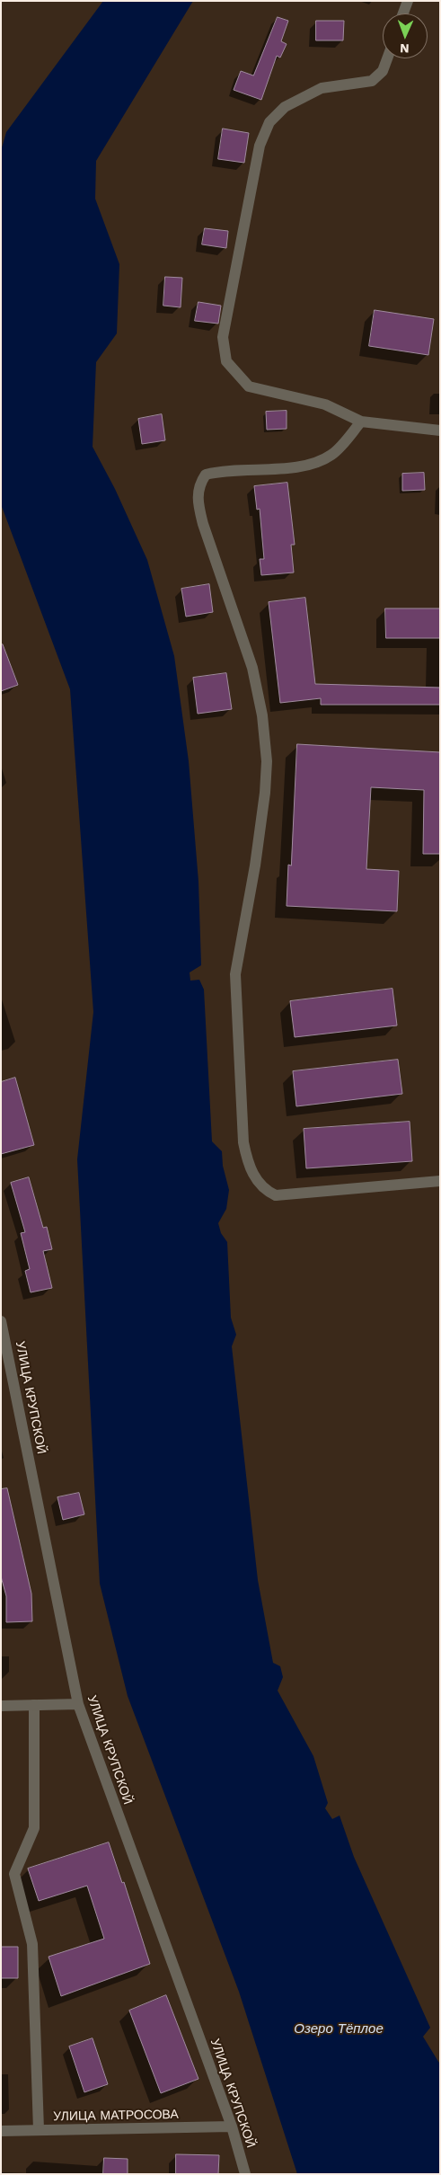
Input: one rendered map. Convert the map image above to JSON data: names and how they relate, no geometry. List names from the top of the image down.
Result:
{
  "streets": {
    "street": ["УЛИЦА КРУПСКОЙ", "УЛИЦА МАТРОСОВА"]
  },
  "crossings": [
    ["УЛИЦА КРУПСКОЙ", "УЛИЦА МАТРОСОВА"]
  ],
  "water": ["Озеро Тёплое"],
  "north": "bottom"
}
